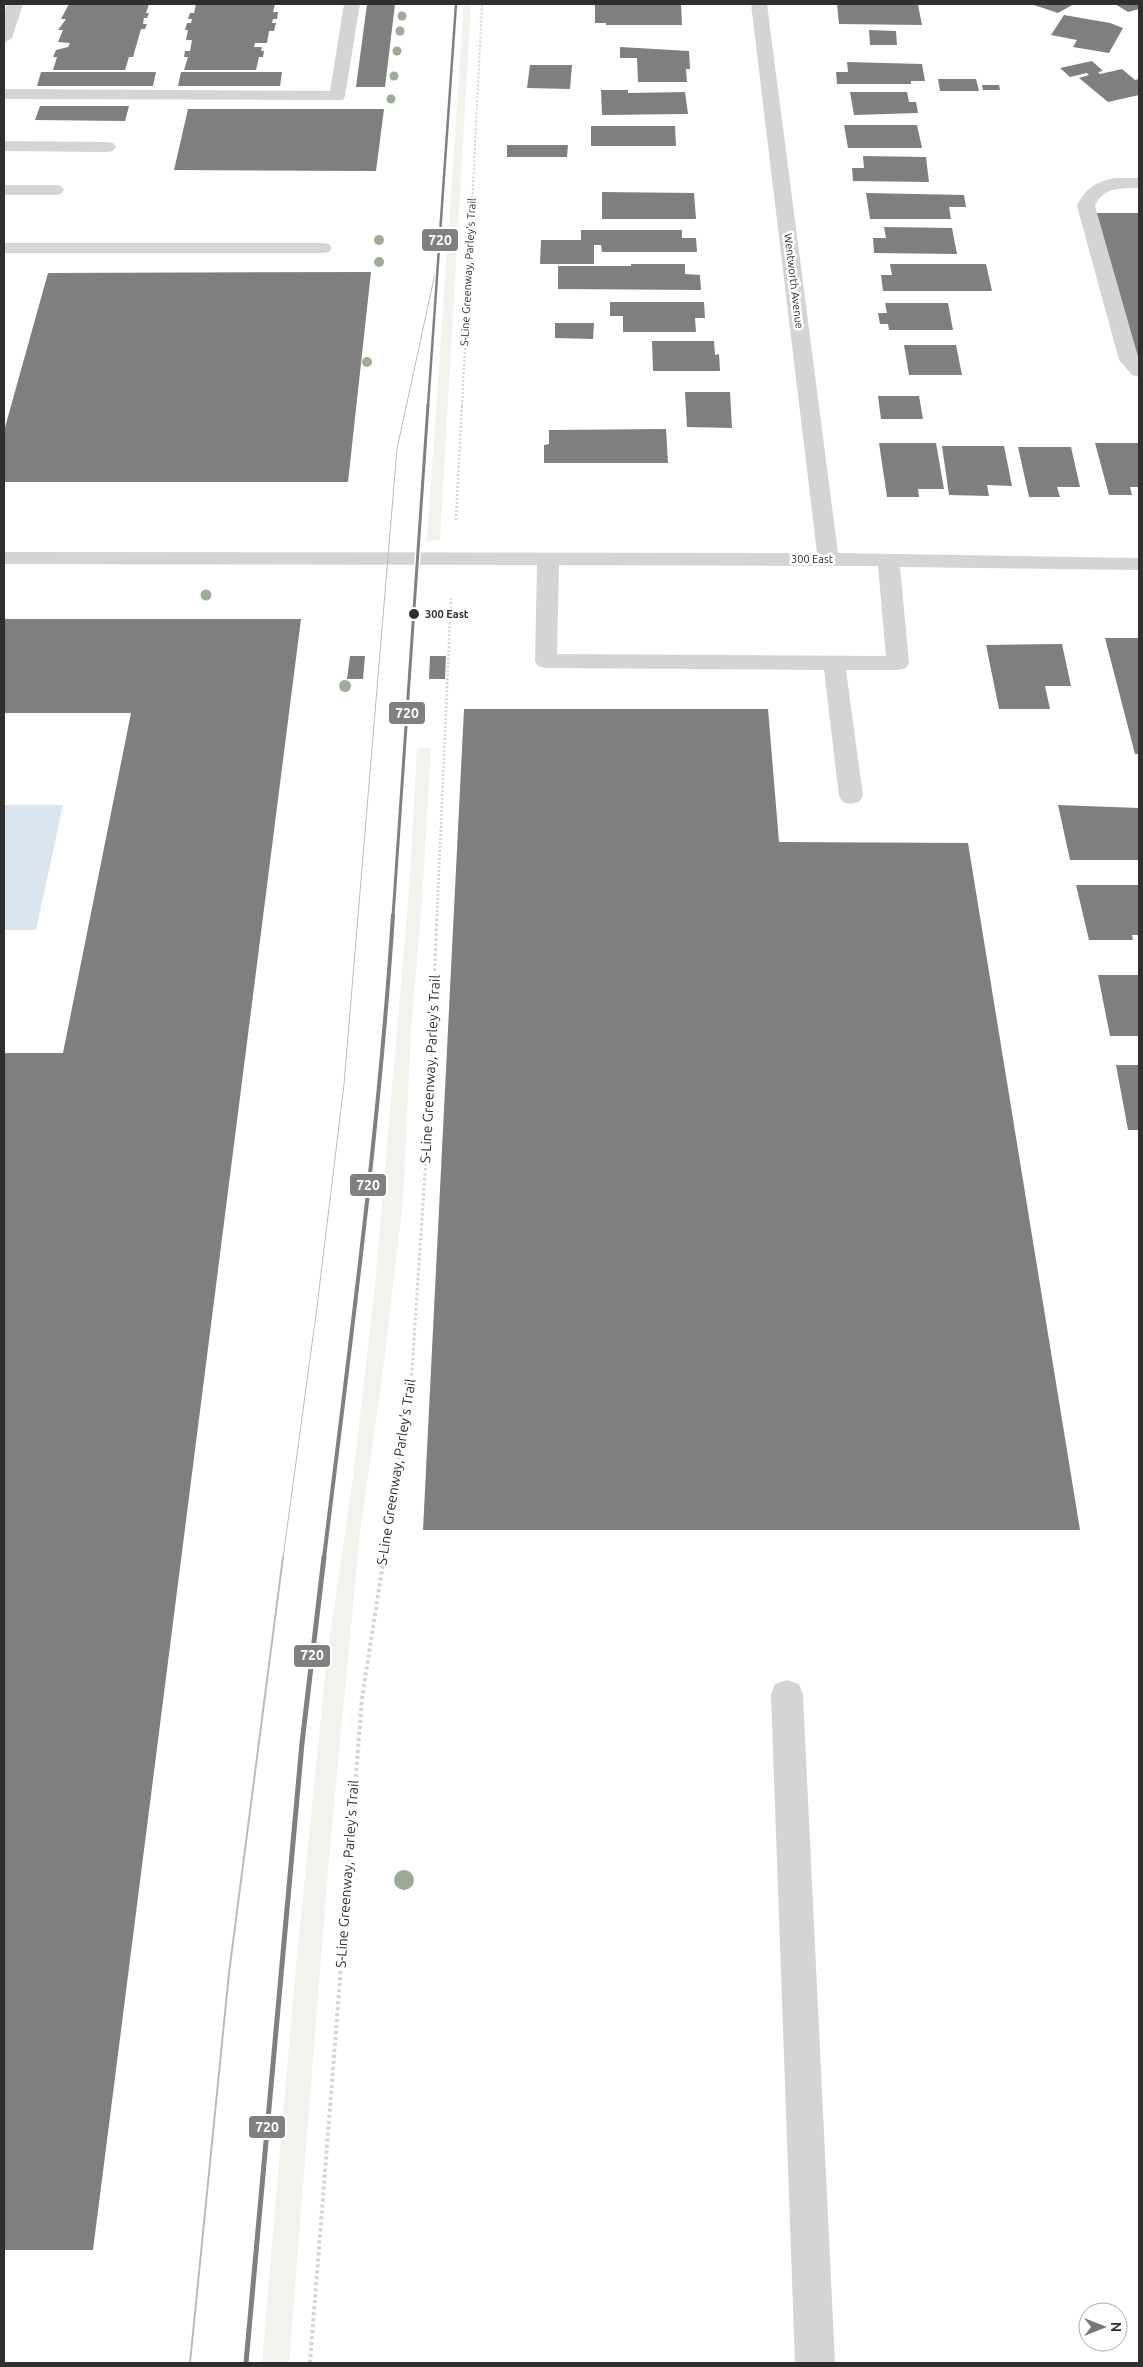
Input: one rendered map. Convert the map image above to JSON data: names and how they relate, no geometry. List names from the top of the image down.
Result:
{
  "streets": {
    "street": ["Wentworth Avenue", "300 East"],
    "path": ["S-Line Greenway, Parley's Trail"]
  },
  "crossings": [
    ["Wentworth Avenue", "300 East"]
  ],
  "places": ["300 East"],
  "lines": ["transit line 720"],
  "north": "right"
}
